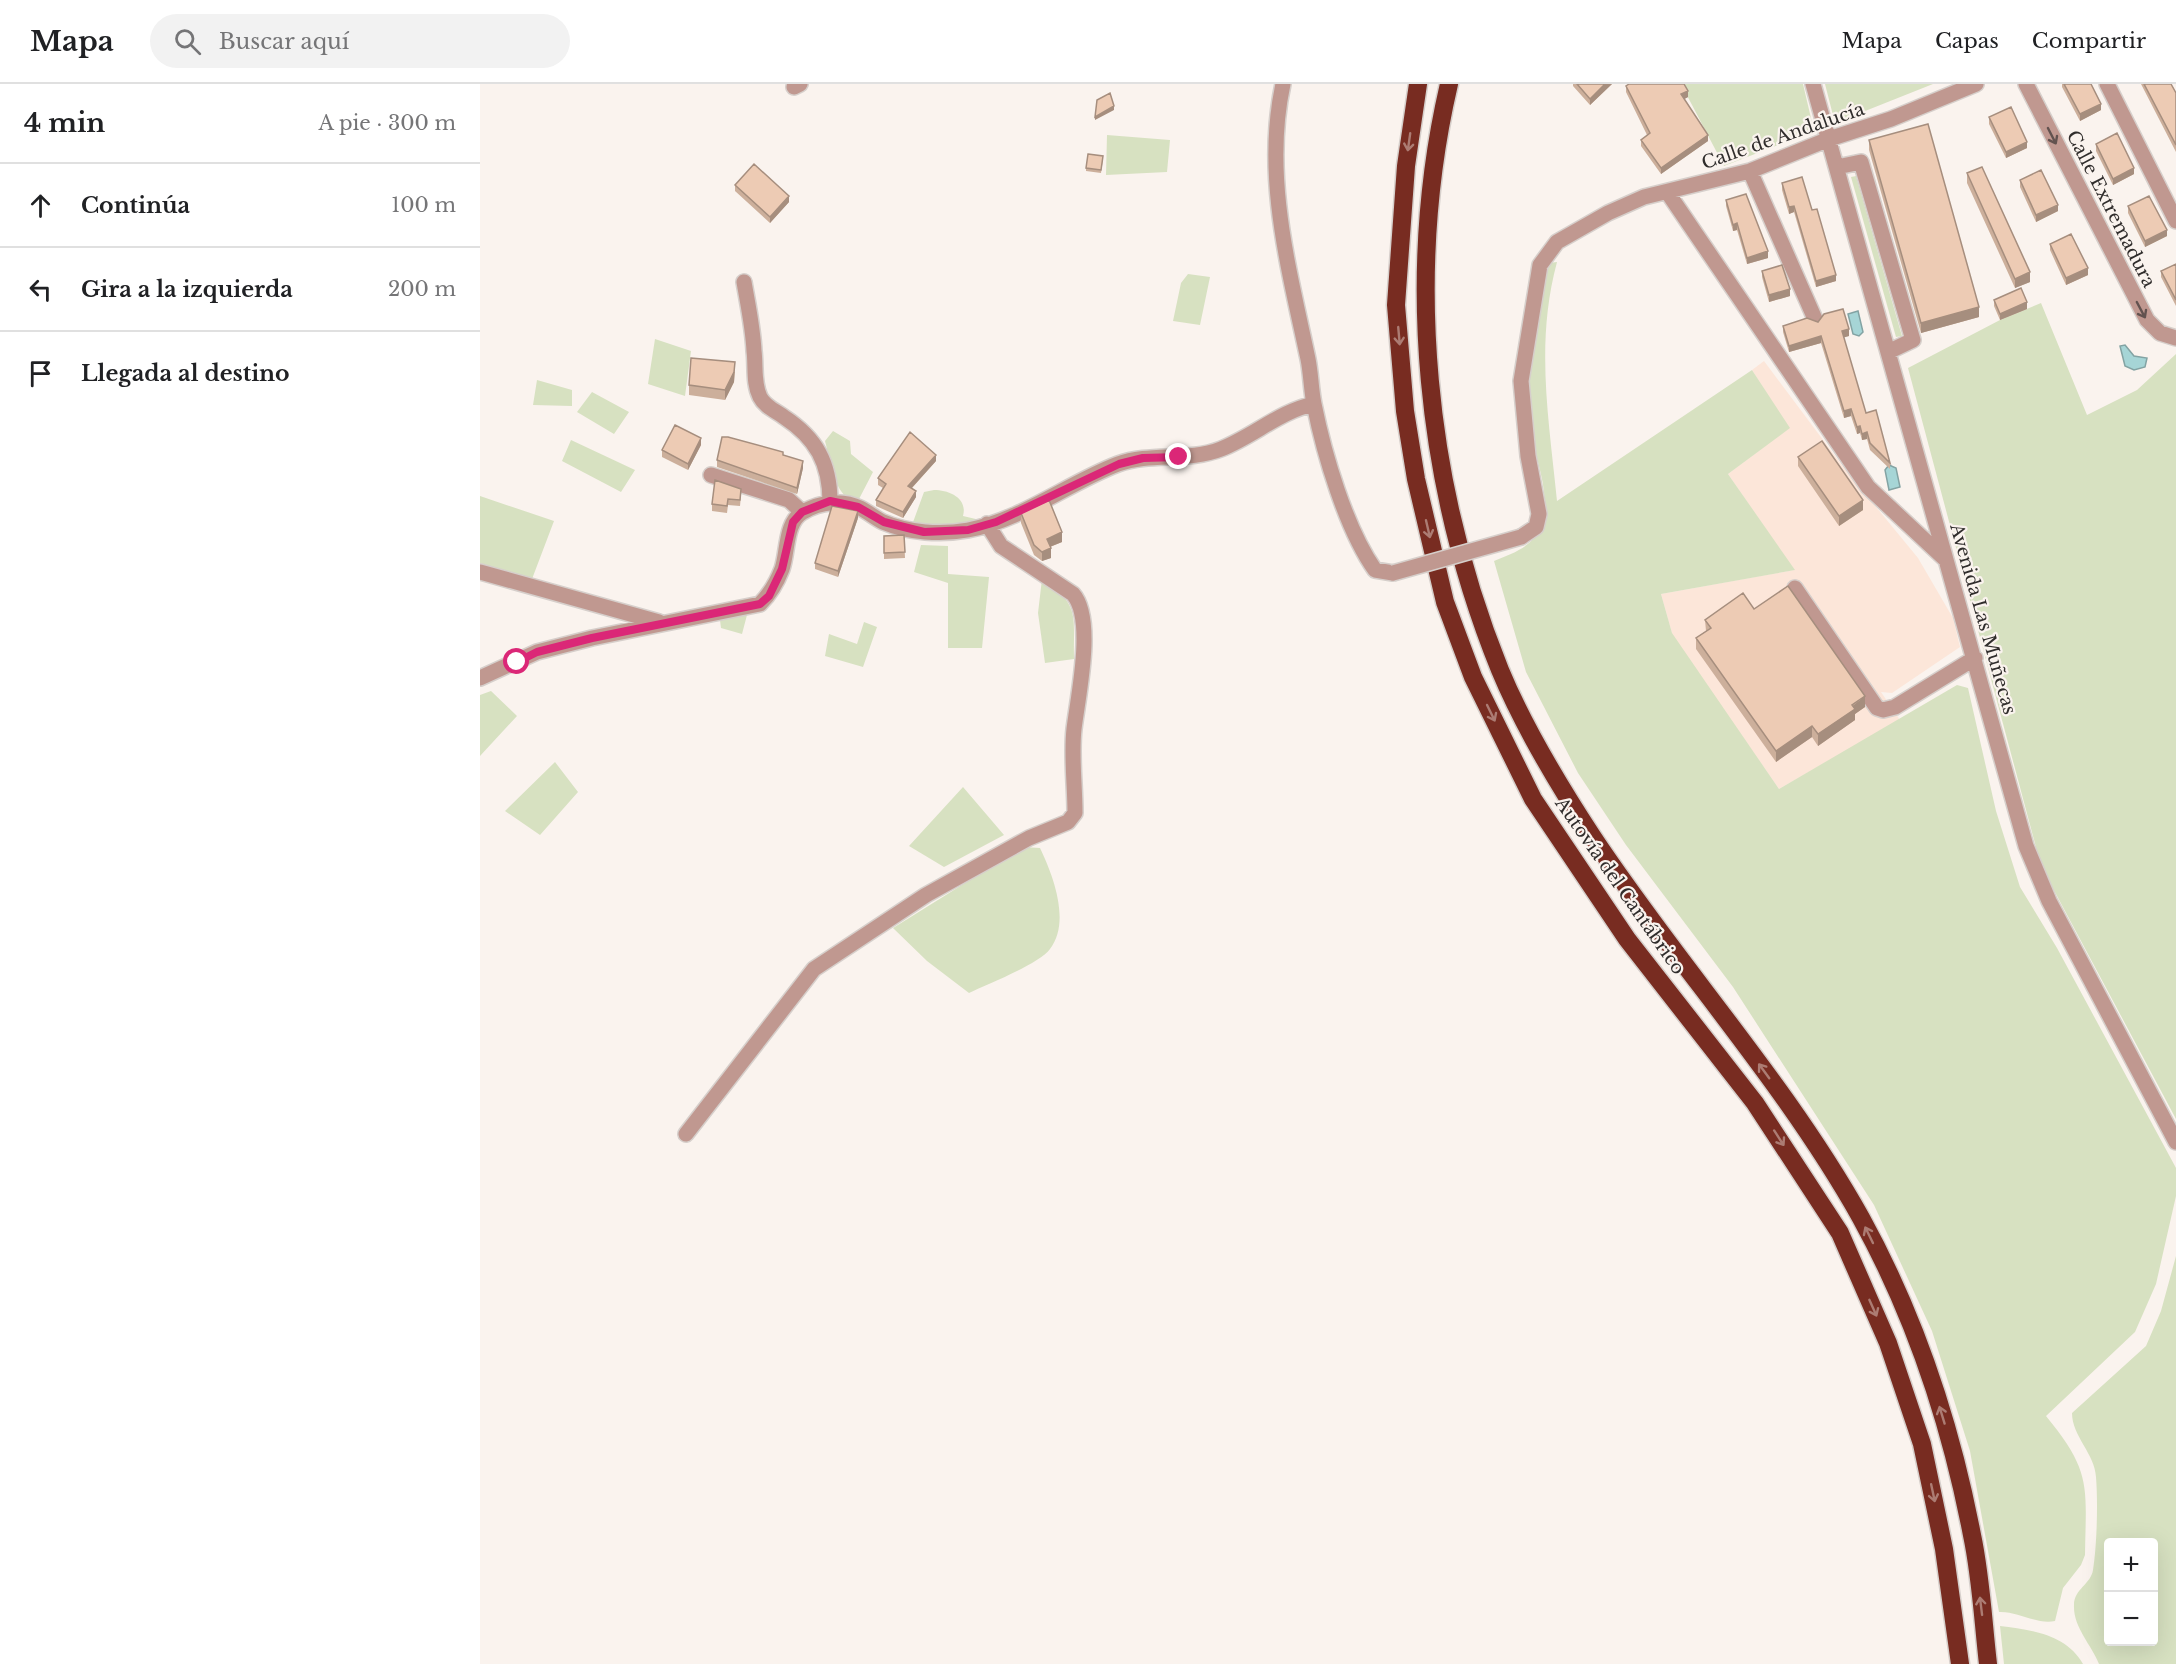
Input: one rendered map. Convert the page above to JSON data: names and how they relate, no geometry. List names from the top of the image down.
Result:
{
  "streets": {
    "highway": ["Autovía del Cantábrico"],
    "street": ["Calle de Andalucía", "Calle Extremadura", "Avenida Las Muñecas"]
  },
  "crossings": [
    ["Calle de Andalucía", "Avenida Las Muñecas"]
  ],
  "page": {
    "header": "Mapa",
    "search": "Buscar aquí",
    "nav": ["Mapa", "Capas", "Compartir"],
    "heading": ["4 min", "A pie · 300 m"],
    "list": [
      ["Continúa", "100 m"],
      ["Gira a la izquierda", "200 m"],
      "Llegada al destino"
    ],
    "map_buttons": ["+", "−"]
  }
}
